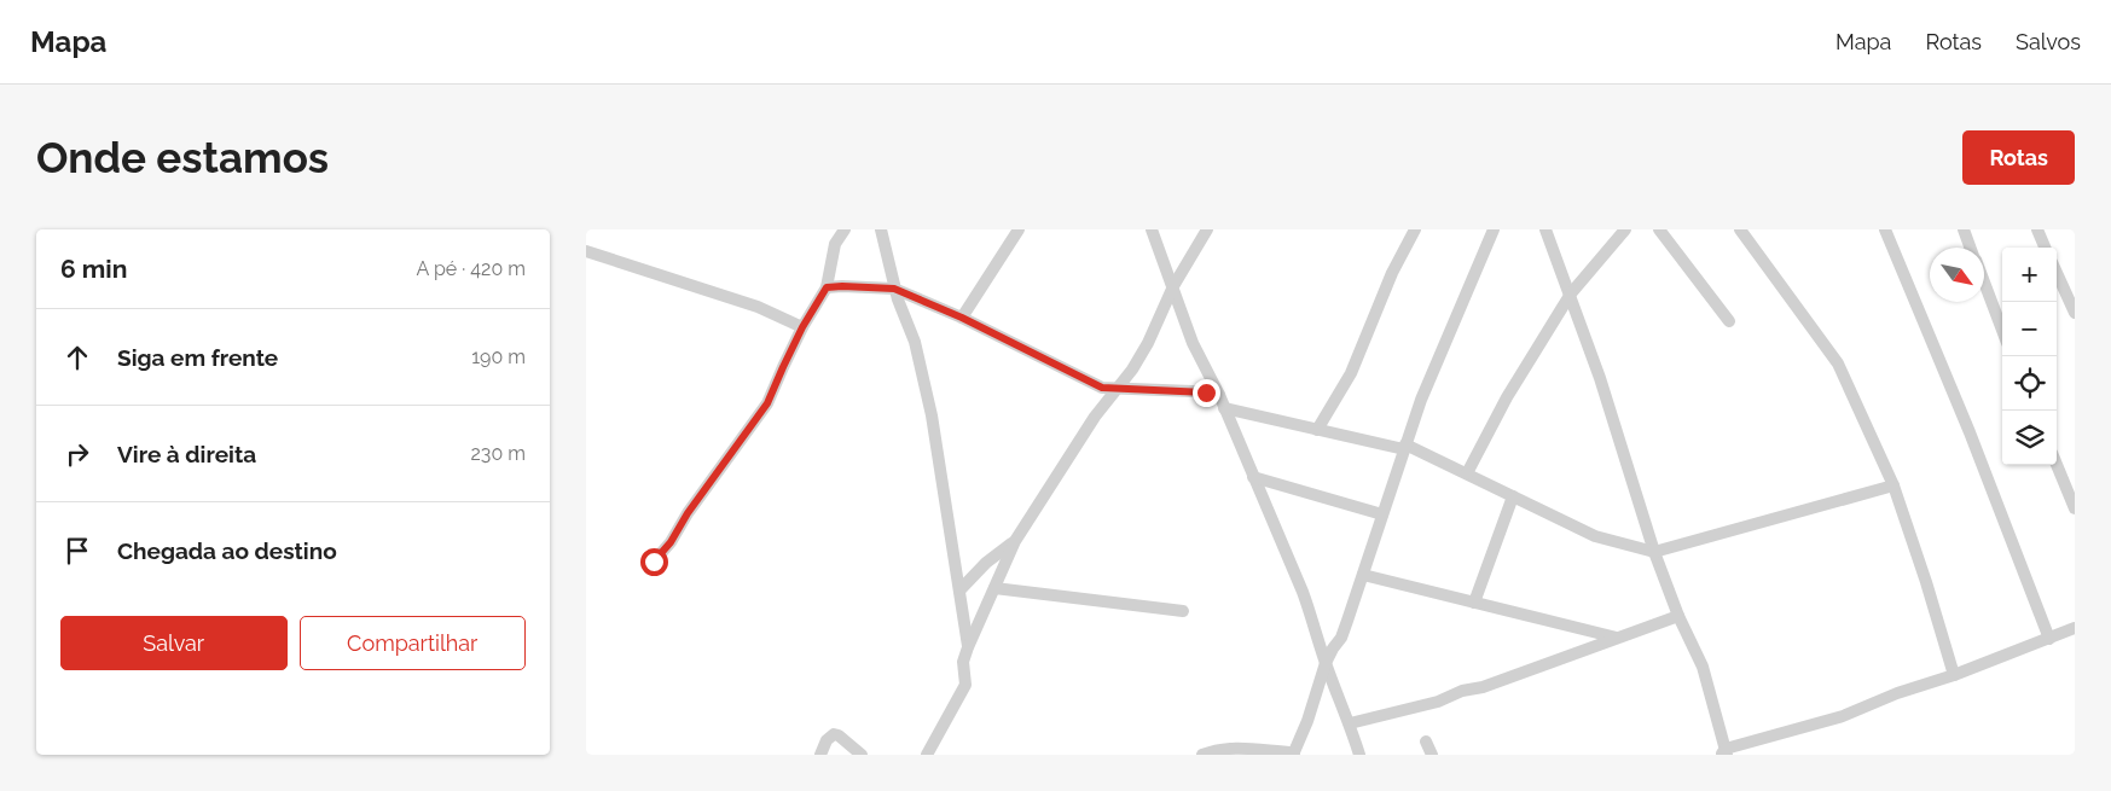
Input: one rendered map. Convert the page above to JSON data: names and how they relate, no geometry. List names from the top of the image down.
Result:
{
  "north": "bottom right",
  "page": {
    "header": "Mapa",
    "nav": ["Mapa", "Rotas", "Salvos"],
    "buttons": [
      "Rotas",
      ["Salvar", "Compartilhar"]
    ],
    "title": "Onde estamos",
    "heading": ["6 min", "A pé · 420 m"],
    "map_buttons": ["+", "−"],
    "list": [
      ["Siga em frente", "190 m"],
      ["Vire à direita", "230 m"],
      "Chegada ao destino"
    ]
  }
}
